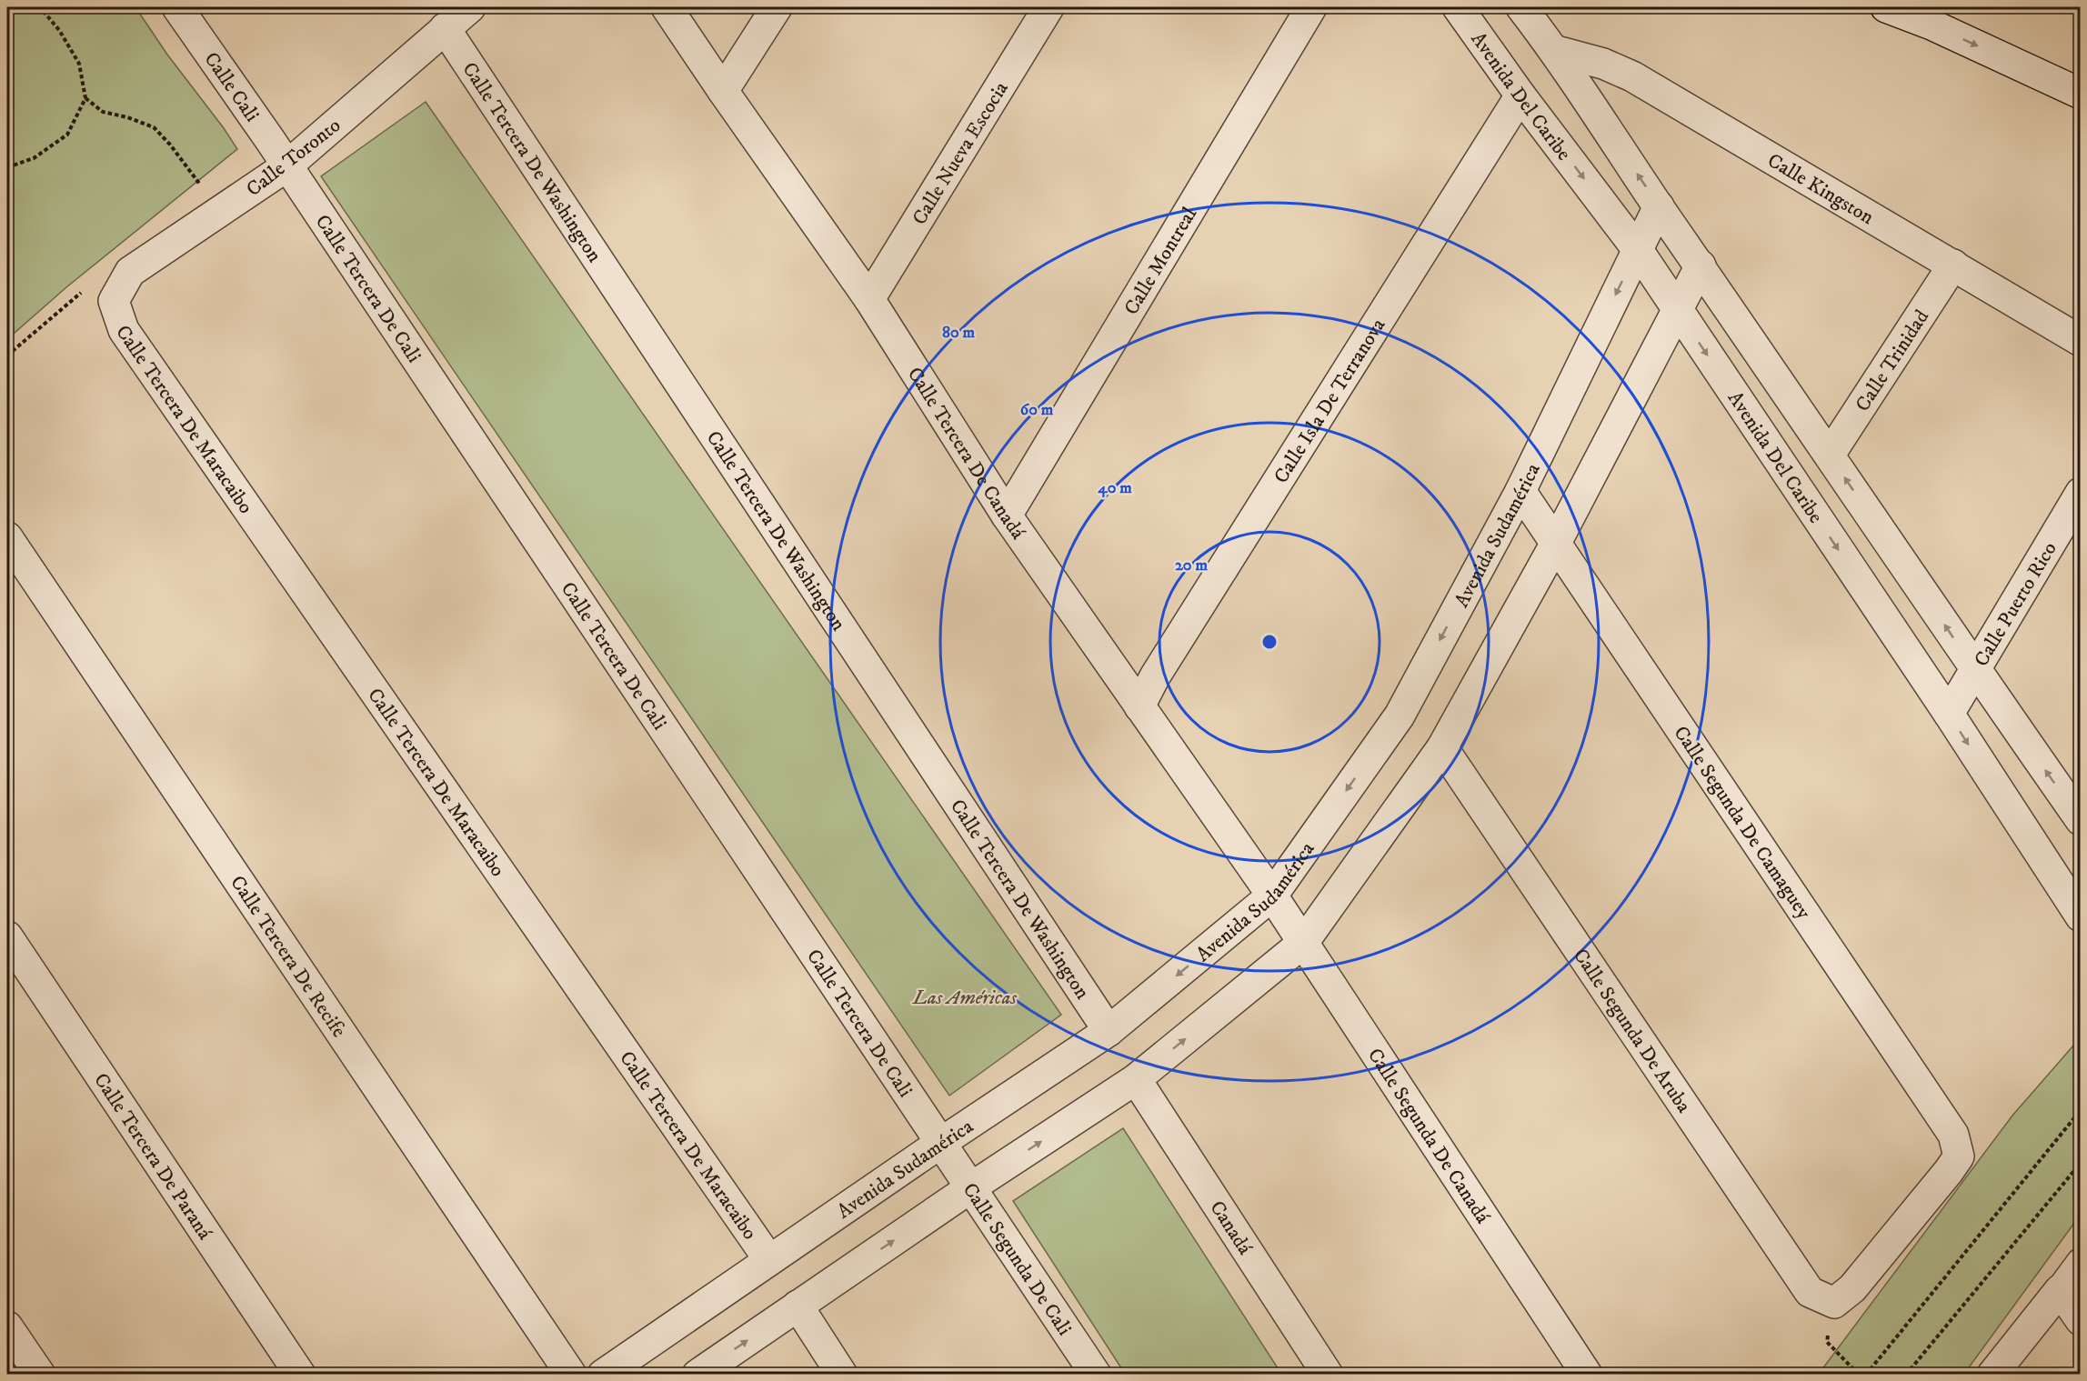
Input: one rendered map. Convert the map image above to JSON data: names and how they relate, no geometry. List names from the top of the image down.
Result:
{
  "streets": {
    "street": [
      "Calle Cali",
      "Avenida Del Caribe",
      "Calle Nueva Escocia",
      "Calle Toronto",
      "Calle Tercera De Washington",
      "Calle Kingston",
      "Calle Montreal",
      "Calle Tercera De Cali",
      "Calle Trinidad",
      "Calle Isla De Terranova",
      "Calle Tercera De Maracaibo",
      "Calle Tercera De Canadá",
      "Avenida Sudamérica",
      "Calle Puerto Rico",
      "Calle Segunda De Camaguey",
      "Calle Tercera De Recife",
      "Calle Segunda De Aruba",
      "Calle Segunda De Canadá",
      "Calle Tercera De Paraná",
      "Canadá",
      "Calle Segunda De Cali"
    ]
  },
  "crossings": [
    ["Calle Cali", "Calle Toronto"],
    ["Calle Cali", "Calle Tercera De Cali"],
    ["Avenida Del Caribe", "Calle Isla De Terranova"],
    ["Avenida Del Caribe", "Avenida Sudamérica"],
    ["Avenida Del Caribe", "Calle Puerto Rico"],
    ["Calle Nueva Escocia", "Calle Tercera De Canadá"],
    ["Calle Toronto", "Calle Tercera De Washington"],
    ["Calle Toronto", "Calle Tercera De Cali"],
    ["Calle Toronto", "Calle Tercera De Maracaibo"],
    ["Calle Tercera De Washington", "Avenida Sudamérica"],
    ["Calle Kingston", "Calle Trinidad"],
    ["Calle Montreal", "Calle Tercera De Canadá"],
    ["Calle Tercera De Cali", "Avenida Sudamérica"],
    ["Calle Tercera De Cali", "Calle Segunda De Cali"],
    ["Calle Isla De Terranova", "Calle Tercera De Canadá"],
    ["Calle Tercera De Maracaibo", "Avenida Sudamérica"],
    ["Calle Tercera De Canadá", "Avenida Sudamérica"],
    ["Calle Tercera De Canadá", "Calle Segunda De Canadá"],
    ["Avenida Sudamérica", "Calle Segunda De Camaguey"],
    ["Avenida Sudamérica", "Calle Segunda De Canadá"],
    ["Avenida Sudamérica", "Calle Segunda De Cali"],
    ["Calle Segunda De Camaguey", "Calle Segunda De Aruba"]
  ],
  "parks": ["Las Américas"],
  "rings": [
    "80 m",
    "60 m",
    "40 m",
    "20 m"
  ]
}
